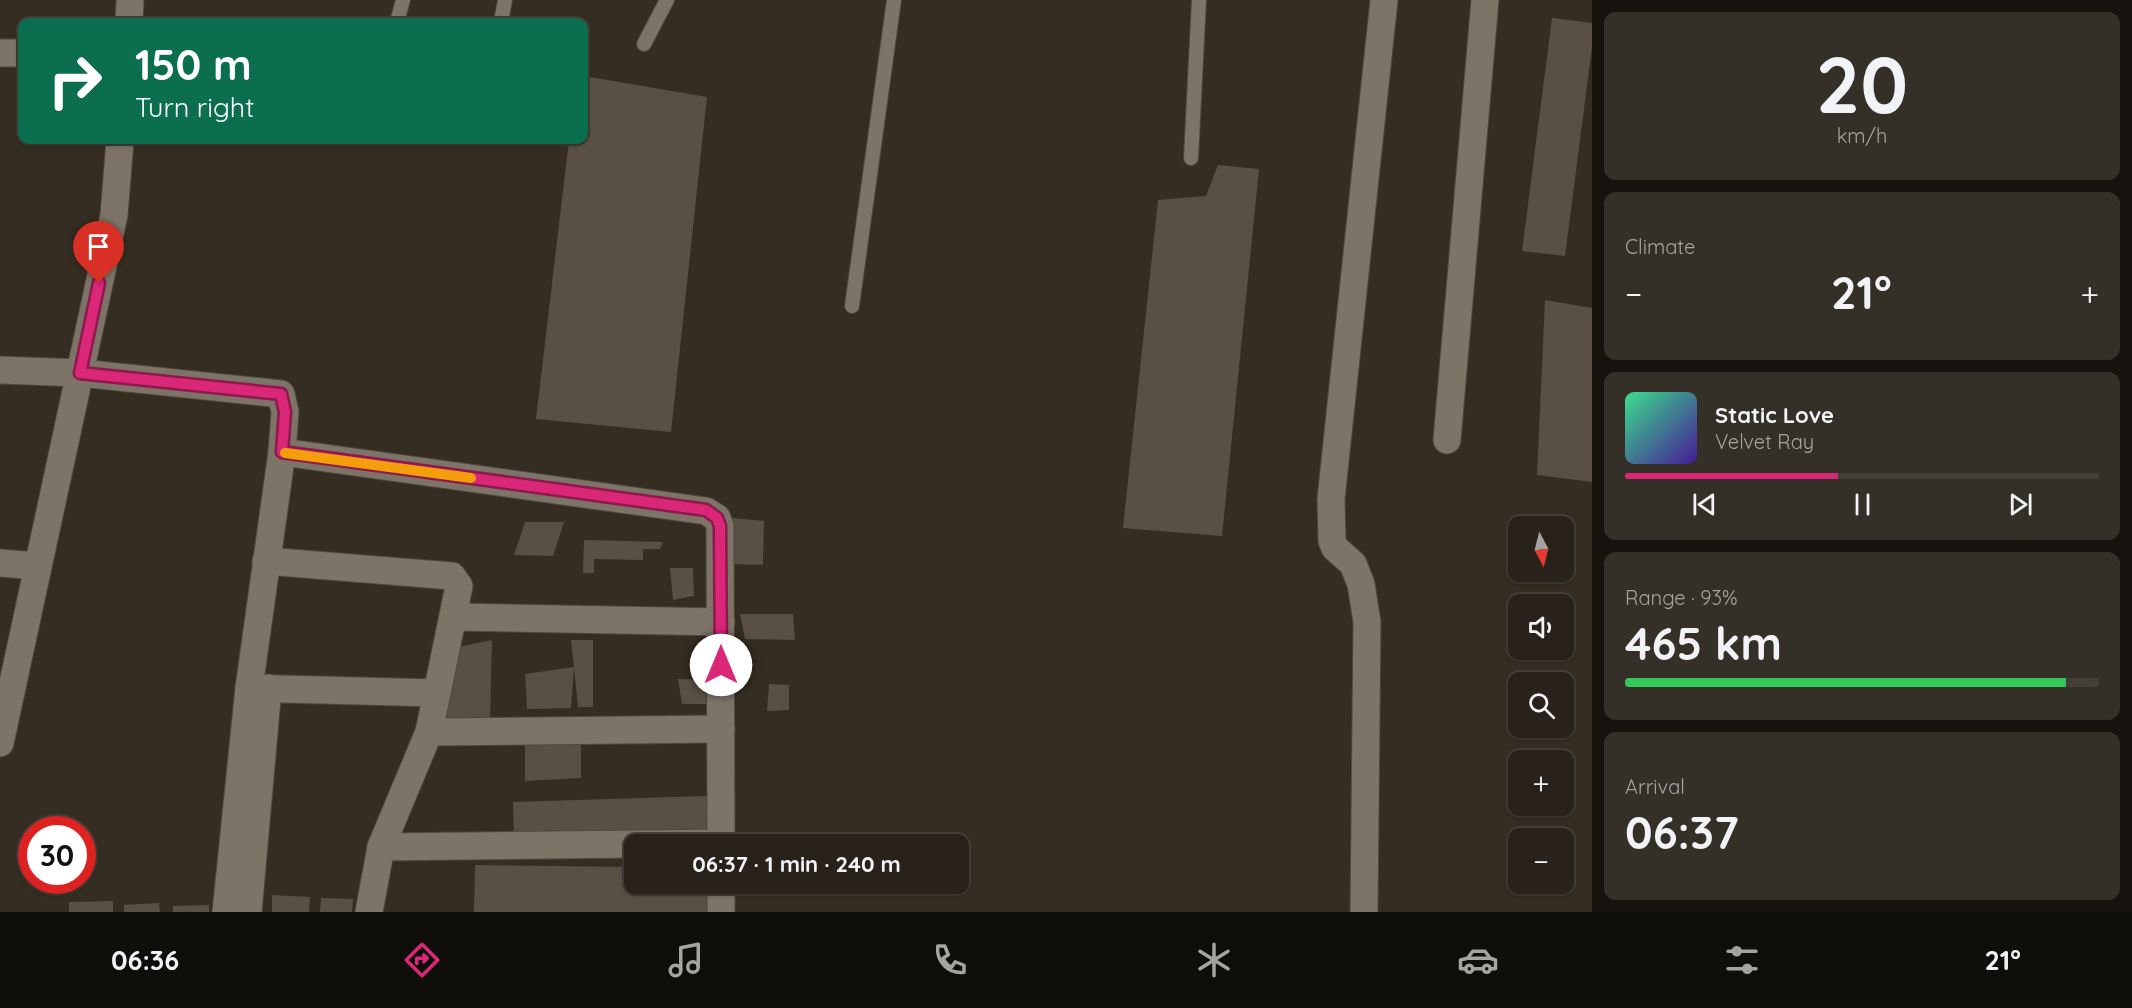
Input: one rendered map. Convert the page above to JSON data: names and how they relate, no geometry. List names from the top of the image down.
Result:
{
  "north": "bottom",
  "page": {
    "tile": [
      ["20", "km/h"],
      "Climate",
      ["Range · 93%", "465 km"],
      ["Arrival", "06:37"]
    ],
    "turn": ["150 m", "Turn right"],
    "heat": ["−", "21°", "+"],
    "song": ["Static Love", "Velvet Ray"],
    "map_buttons": ["+", "−"],
    "limit": "30",
    "trip": "06:37 · 1 min · 240 m",
    "tabs": ["06:36", "21°"]
  }
}
